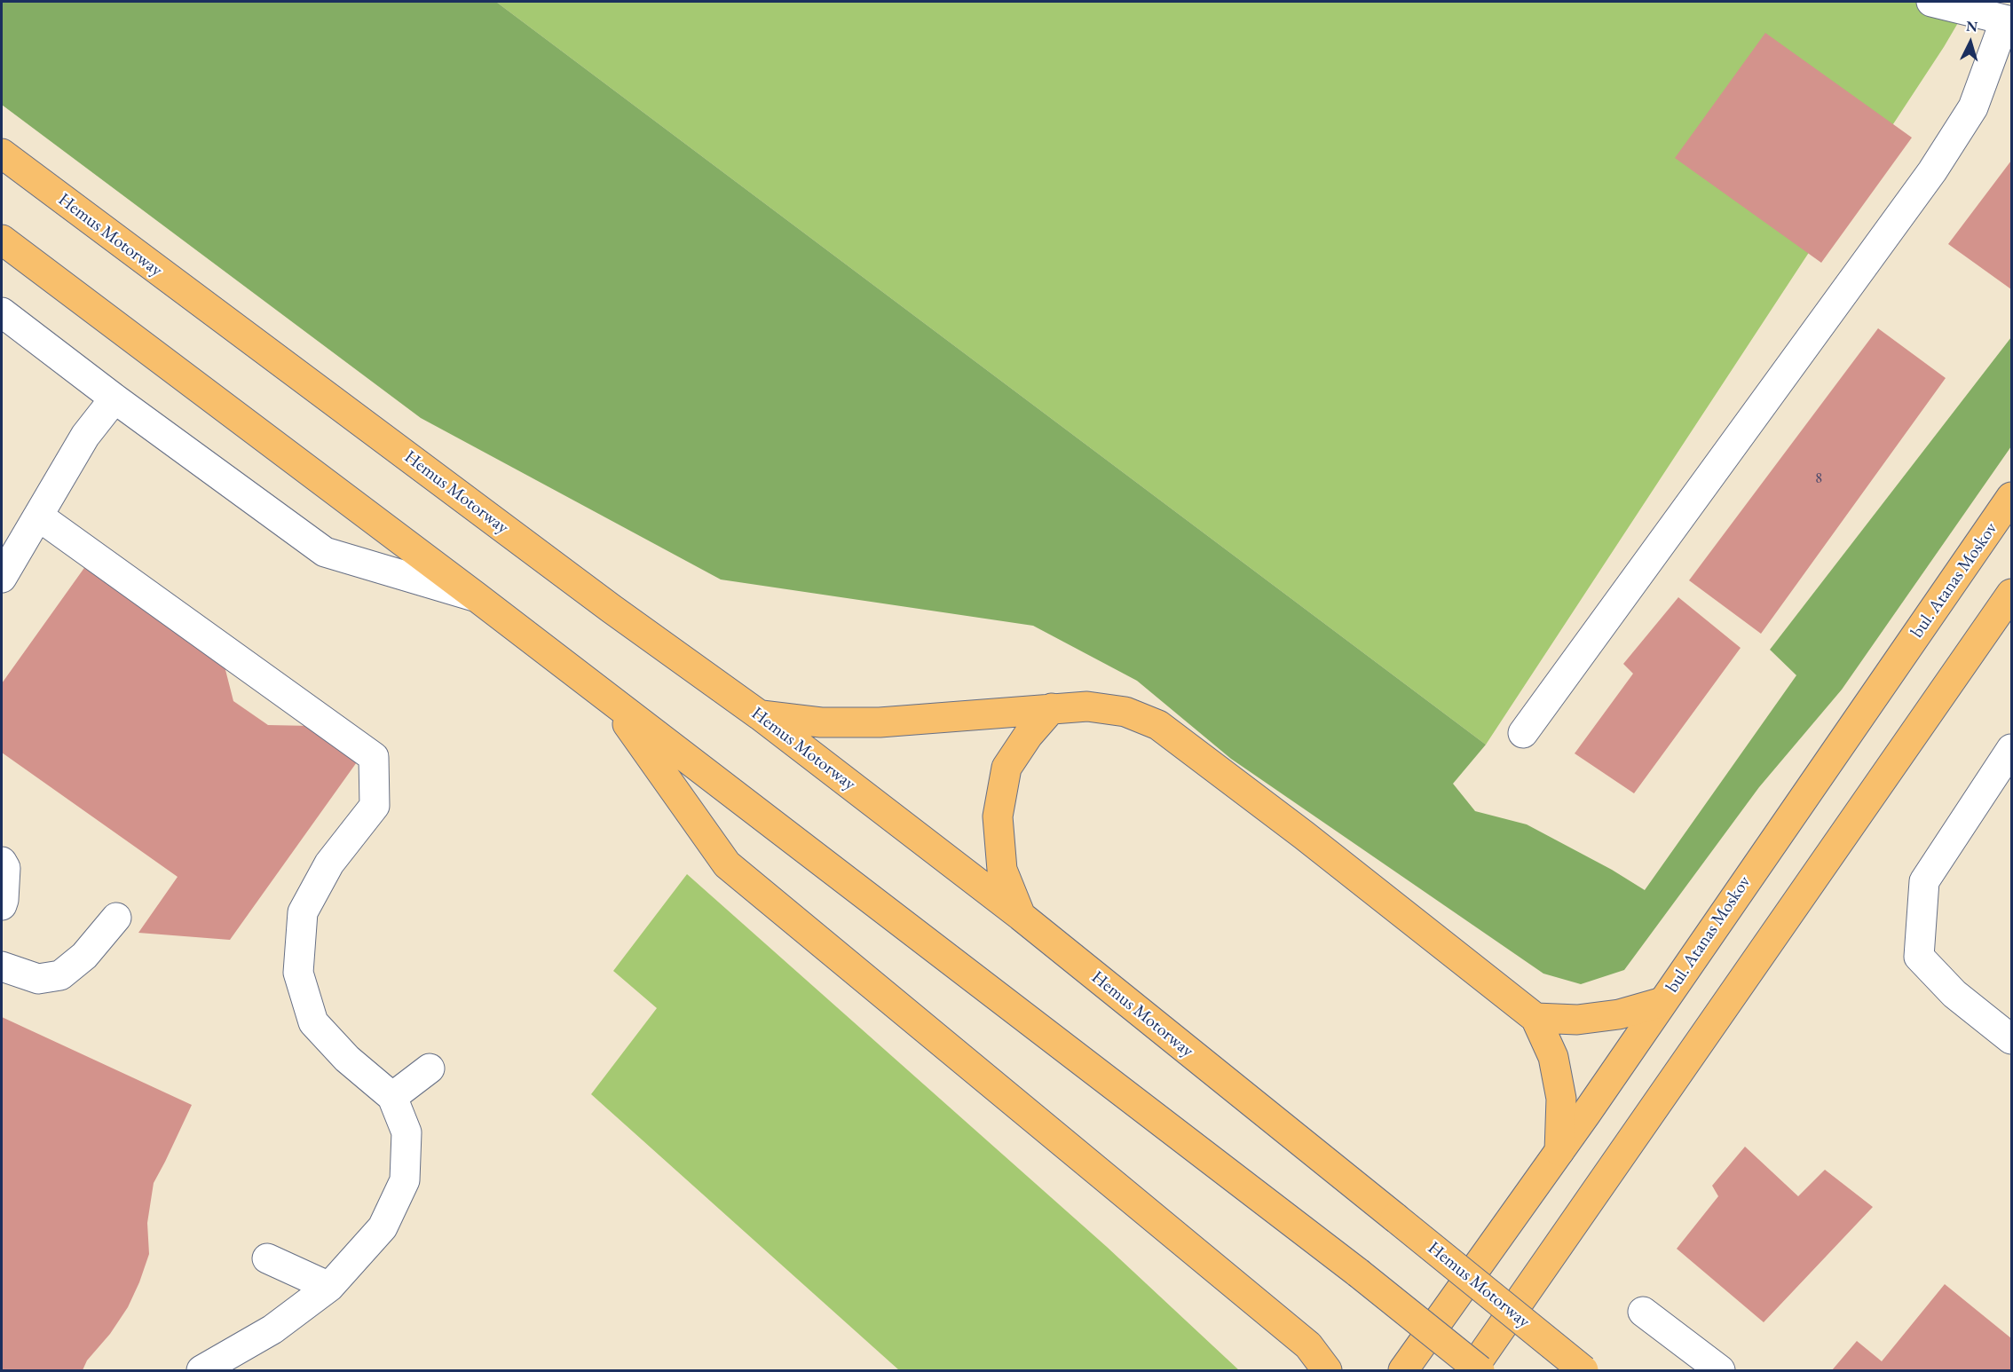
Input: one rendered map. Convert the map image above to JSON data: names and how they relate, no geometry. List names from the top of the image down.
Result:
{
  "streets": {
    "main road": ["Hemus Motorway", "bul. Atanas Moskov"]
  },
  "house_numbers": ["8"],
  "north": "top"
}
